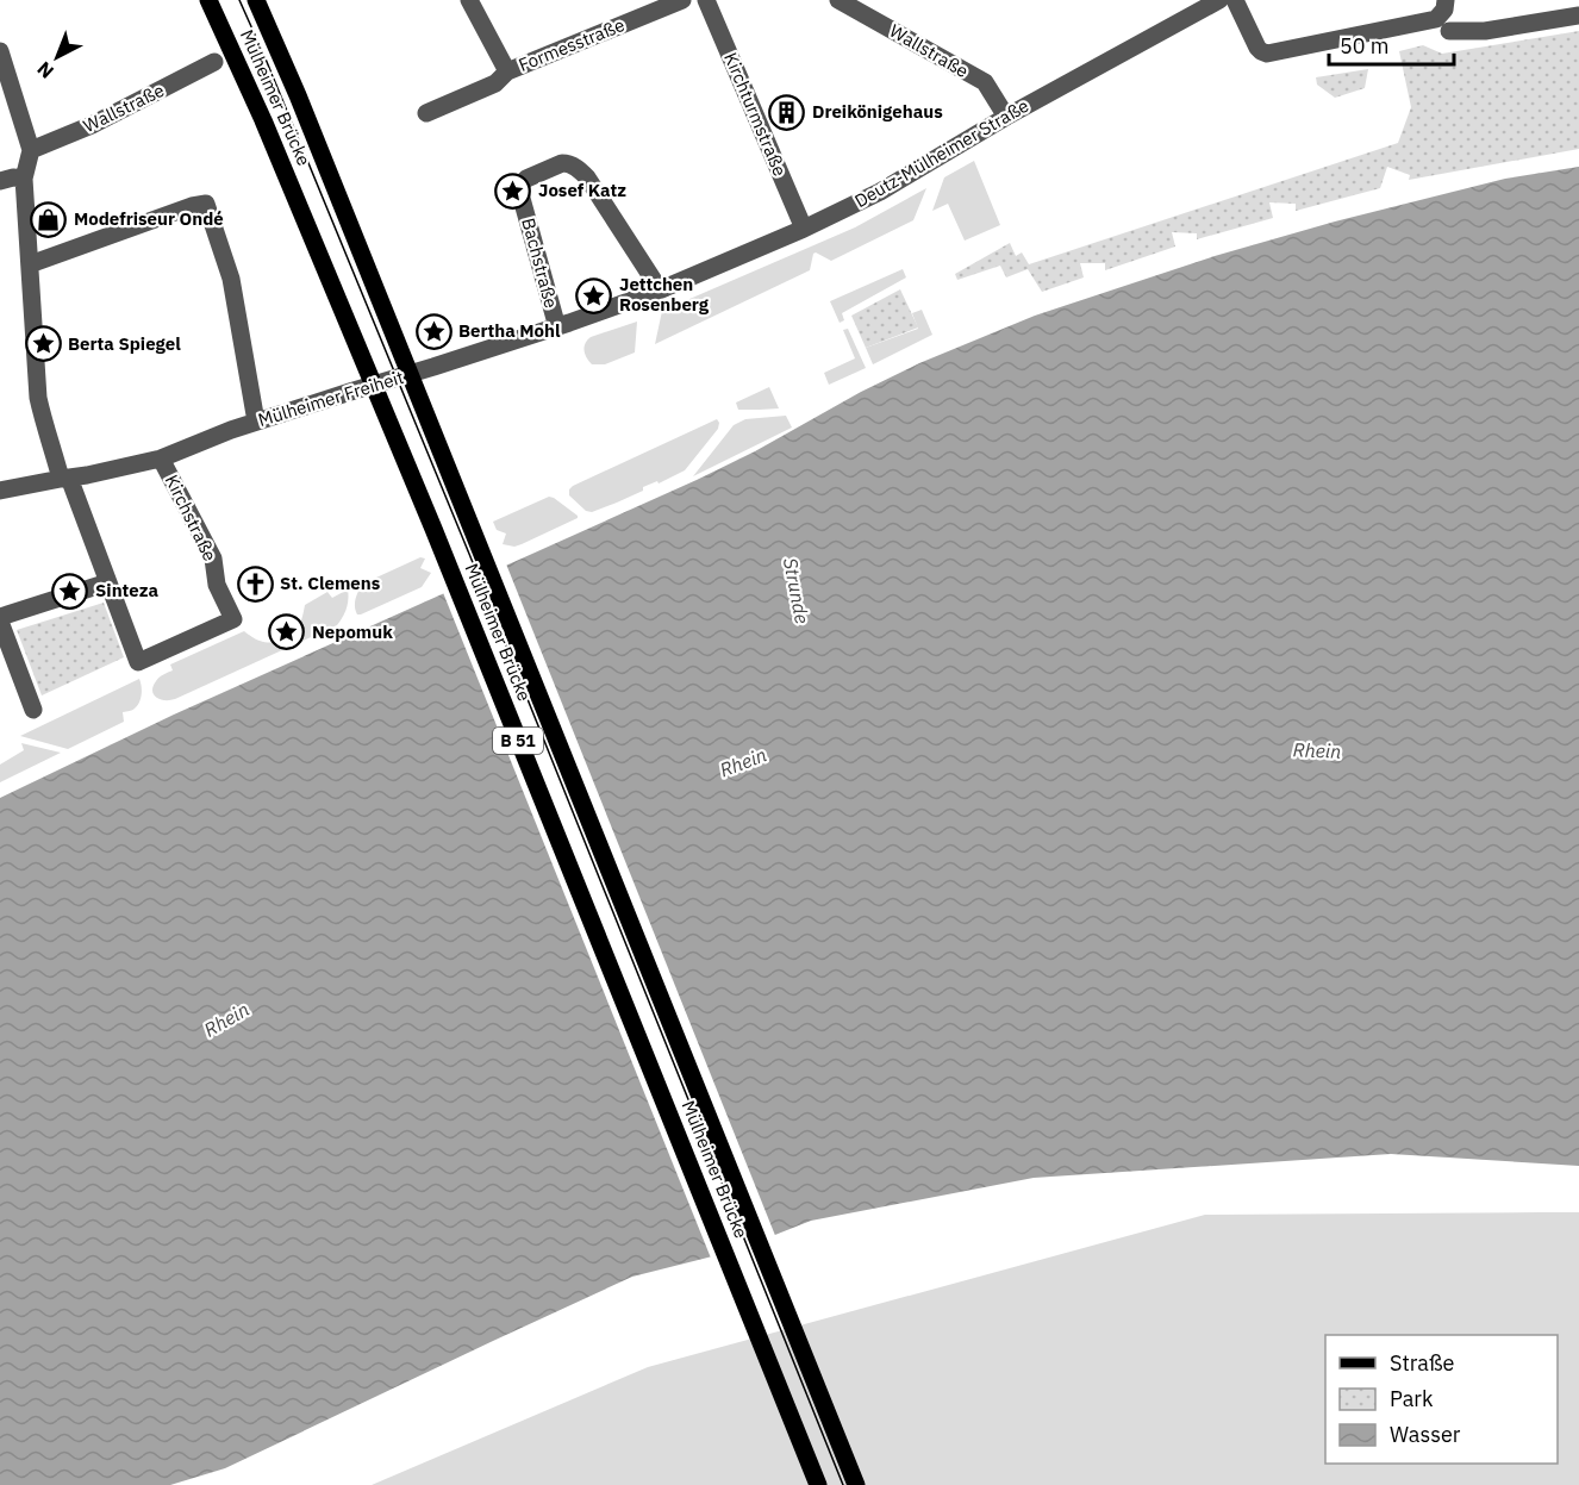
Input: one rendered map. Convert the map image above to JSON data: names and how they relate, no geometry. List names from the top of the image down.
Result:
{
  "streets": {
    "main road": ["Mülheimer Brücke", "B 51"],
    "street": [
      "Formesstraße",
      "Wallstraße",
      "Kirchturmstraße",
      "Deutz-Mülheimer Straße",
      "Bachstraße",
      "Mülheimer Freiheit",
      "Kirchstraße"
    ]
  },
  "crossings": [
    ["Wallstraße", "Deutz-Mülheimer Straße"],
    ["Kirchturmstraße", "Deutz-Mülheimer Straße"],
    ["Deutz-Mülheimer Straße", "Bachstraße"],
    ["Deutz-Mülheimer Straße", "Mülheimer Freiheit"],
    ["Bachstraße", "Mülheimer Freiheit"],
    ["Mülheimer Freiheit", "Kirchstraße"]
  ],
  "water": ["Strunde", "Rhein"],
  "places": {
    "building": ["Dreikönigehaus"],
    "place": [
      "Josef Katz",
      "Jettchen Rosenberg",
      "Bertha Mohl",
      "Berta Spiegel",
      "Sinteza",
      "Nepomuk"
    ],
    "shop": ["Modefriseur Ondé"],
    "church": ["St. Clemens"]
  },
  "legend": ["Straße", "Park", "Wasser"],
  "scale_bar": "50 m",
  "north": "bottom left"
}
